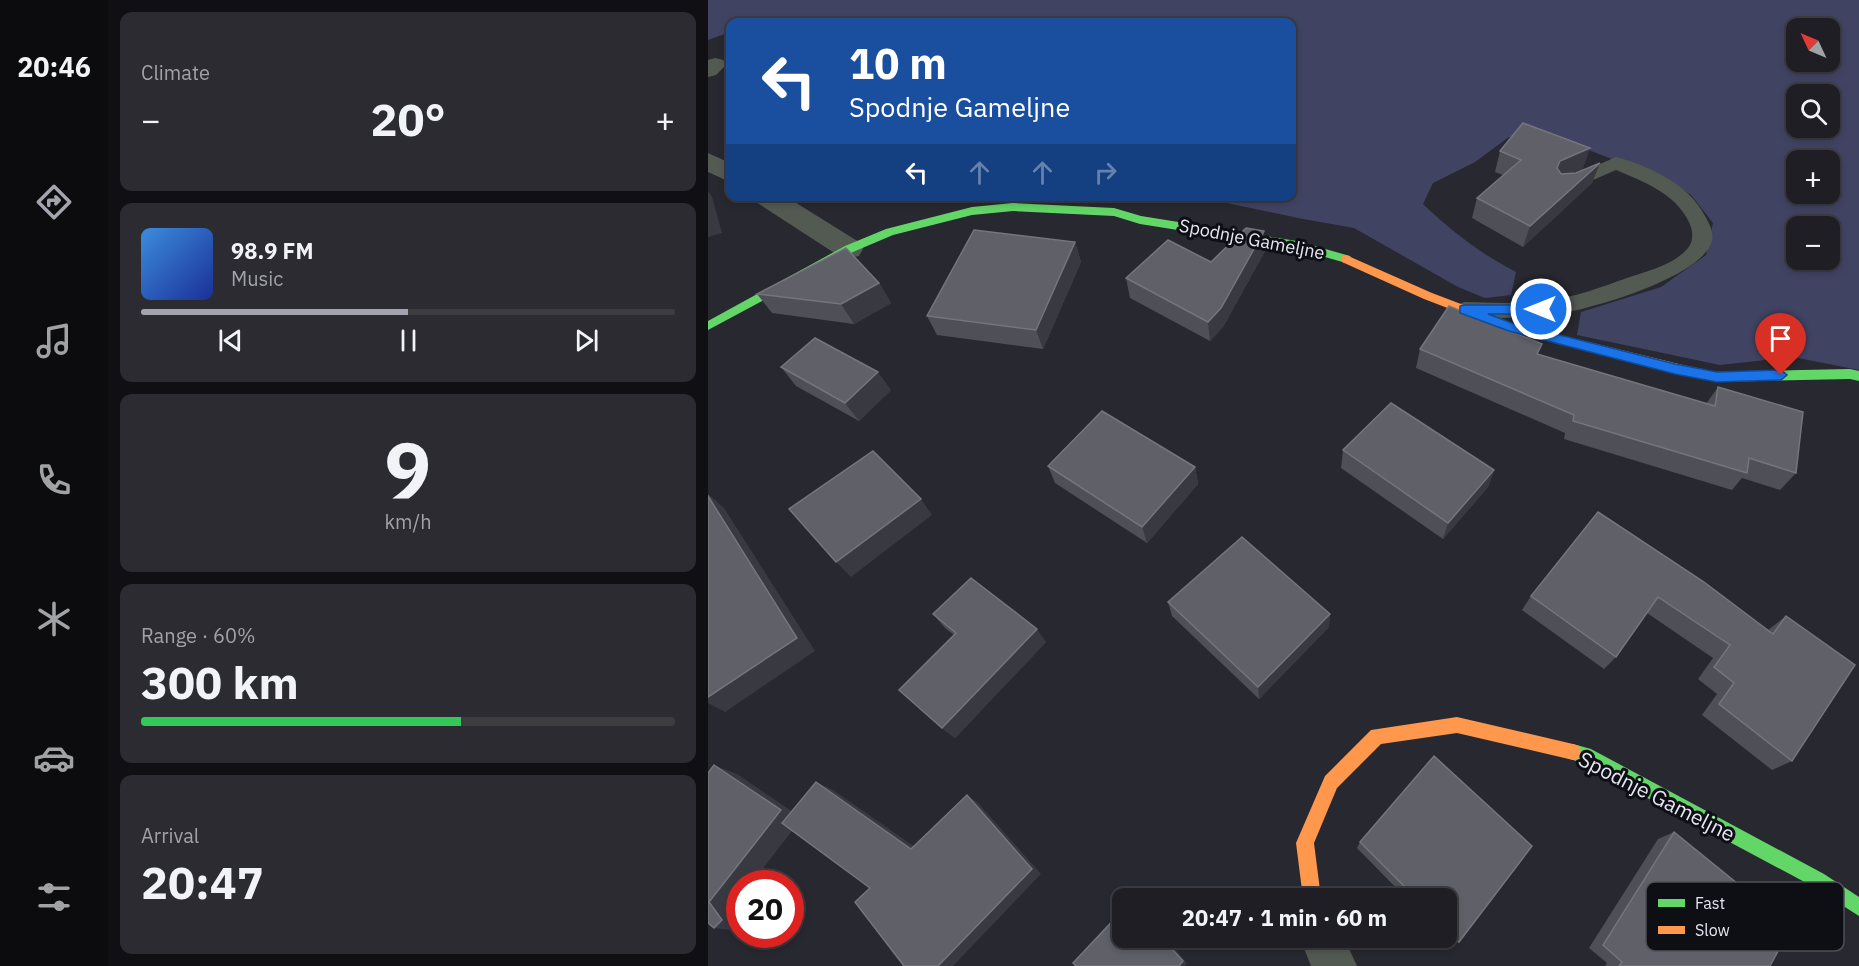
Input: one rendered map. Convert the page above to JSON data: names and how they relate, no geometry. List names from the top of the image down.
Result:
{
  "streets": {
    "street": ["Spodnje Gameljne"]
  },
  "legend": ["Fast", "Slow"],
  "north": "top left",
  "page": {
    "tabs": "20:46",
    "tile": [
      "Climate",
      ["9", "km/h"],
      ["Range · 60%", "300 km"],
      ["Arrival", "20:47"]
    ],
    "map_buttons": ["+", "−"],
    "turn": ["10 m", "Spodnje Gameljne"],
    "heat": ["−", "20°", "+"],
    "song": ["98.9 FM", "Music"],
    "limit": "20",
    "trip": "20:47 · 1 min · 60 m"
  }
}
